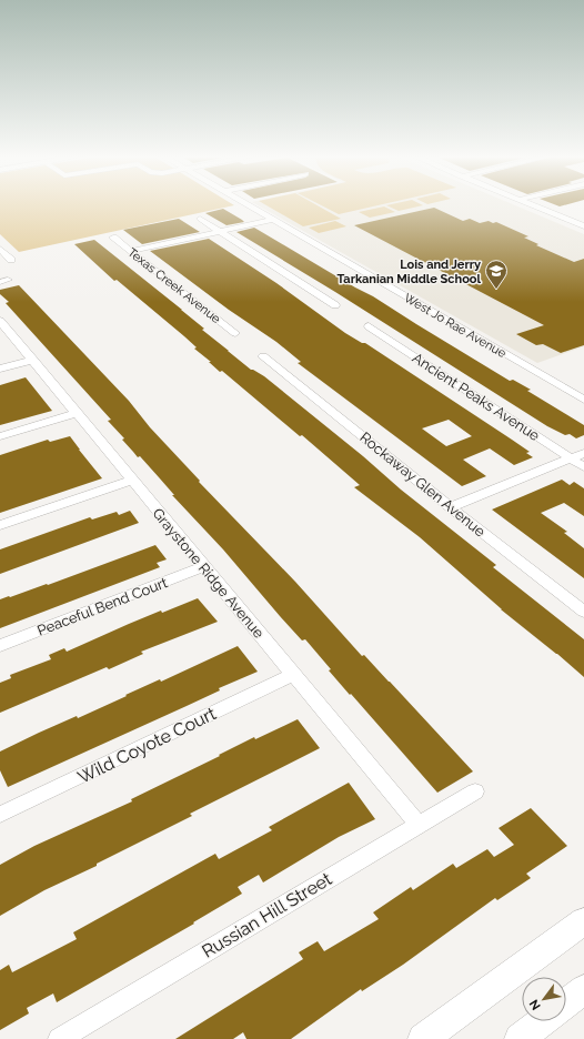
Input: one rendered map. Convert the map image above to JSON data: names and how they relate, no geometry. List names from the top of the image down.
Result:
{
  "streets": {
    "street": [
      "Texas Creek Avenue",
      "West Jo Rae Avenue",
      "Ancient Peaks Avenue",
      "Rockaway Glen Avenue",
      "Graystone Ridge Avenue",
      "Peaceful Bend Court",
      "Wild Coyote Court",
      "Russian Hill Street"
    ]
  },
  "crossings": [
    ["Graystone Ridge Avenue", "Peaceful Bend Court"],
    ["Graystone Ridge Avenue", "Wild Coyote Court"],
    ["Graystone Ridge Avenue", "Russian Hill Street"]
  ],
  "places": {
    "school or university": ["Lois and Jerry Tarkanian Middle School"]
  },
  "north": "bottom left"
}
